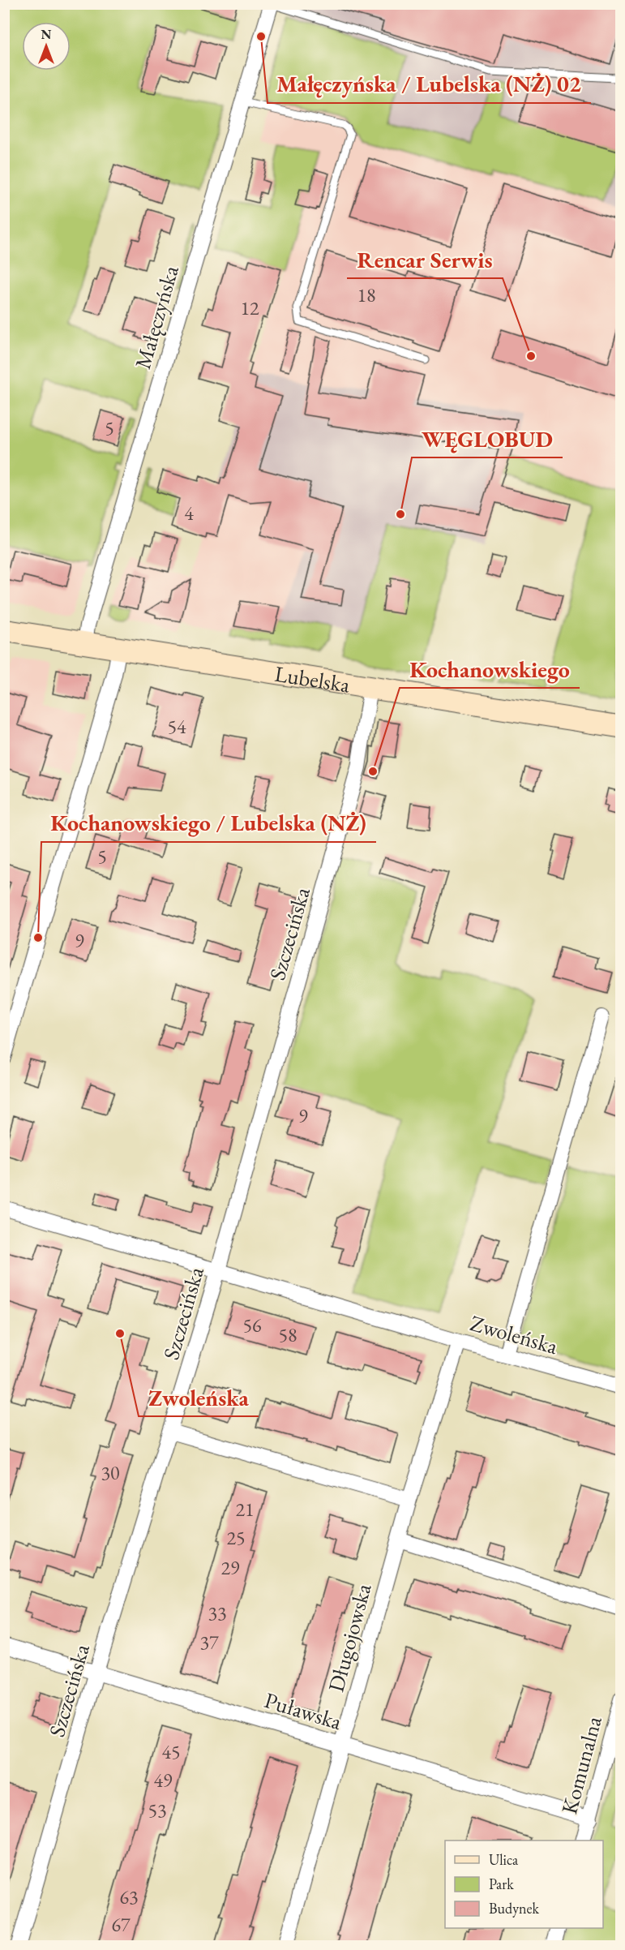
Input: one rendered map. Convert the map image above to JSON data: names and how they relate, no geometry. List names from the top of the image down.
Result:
{
  "streets": {
    "main road": ["Lubelska"],
    "street": [
      "Małęczyńska",
      "Szczecińska",
      "Zwoleńska",
      "Długojowska",
      "Puławska",
      "Komunalna"
    ]
  },
  "crossings": [
    ["Małęczyńska", "Lubelska"],
    ["Lubelska", "Szczecińska"],
    ["Szczecińska", "Zwoleńska"],
    ["Szczecińska", "Puławska"],
    ["Zwoleńska", "Długojowska"],
    ["Długojowska", "Puławska"],
    ["Puławska", "Komunalna"]
  ],
  "places": [
    "Małęczyńska / Lubelska (NŻ) 02",
    "Rencar Serwis",
    "WĘGLOBUD",
    "Kochanowskiego",
    "Kochanowskiego / Lubelska (NŻ)",
    "Zwoleńska"
  ],
  "house_numbers": [
    "18",
    "12",
    "5",
    "4",
    "54",
    "5",
    "9",
    "9",
    "56",
    "58",
    "30",
    "21",
    "25",
    "29",
    "33",
    "37",
    "45",
    "49",
    "53",
    "63",
    "67"
  ],
  "legend": ["Ulica", "Park", "Budynek"],
  "north": "top"
}
